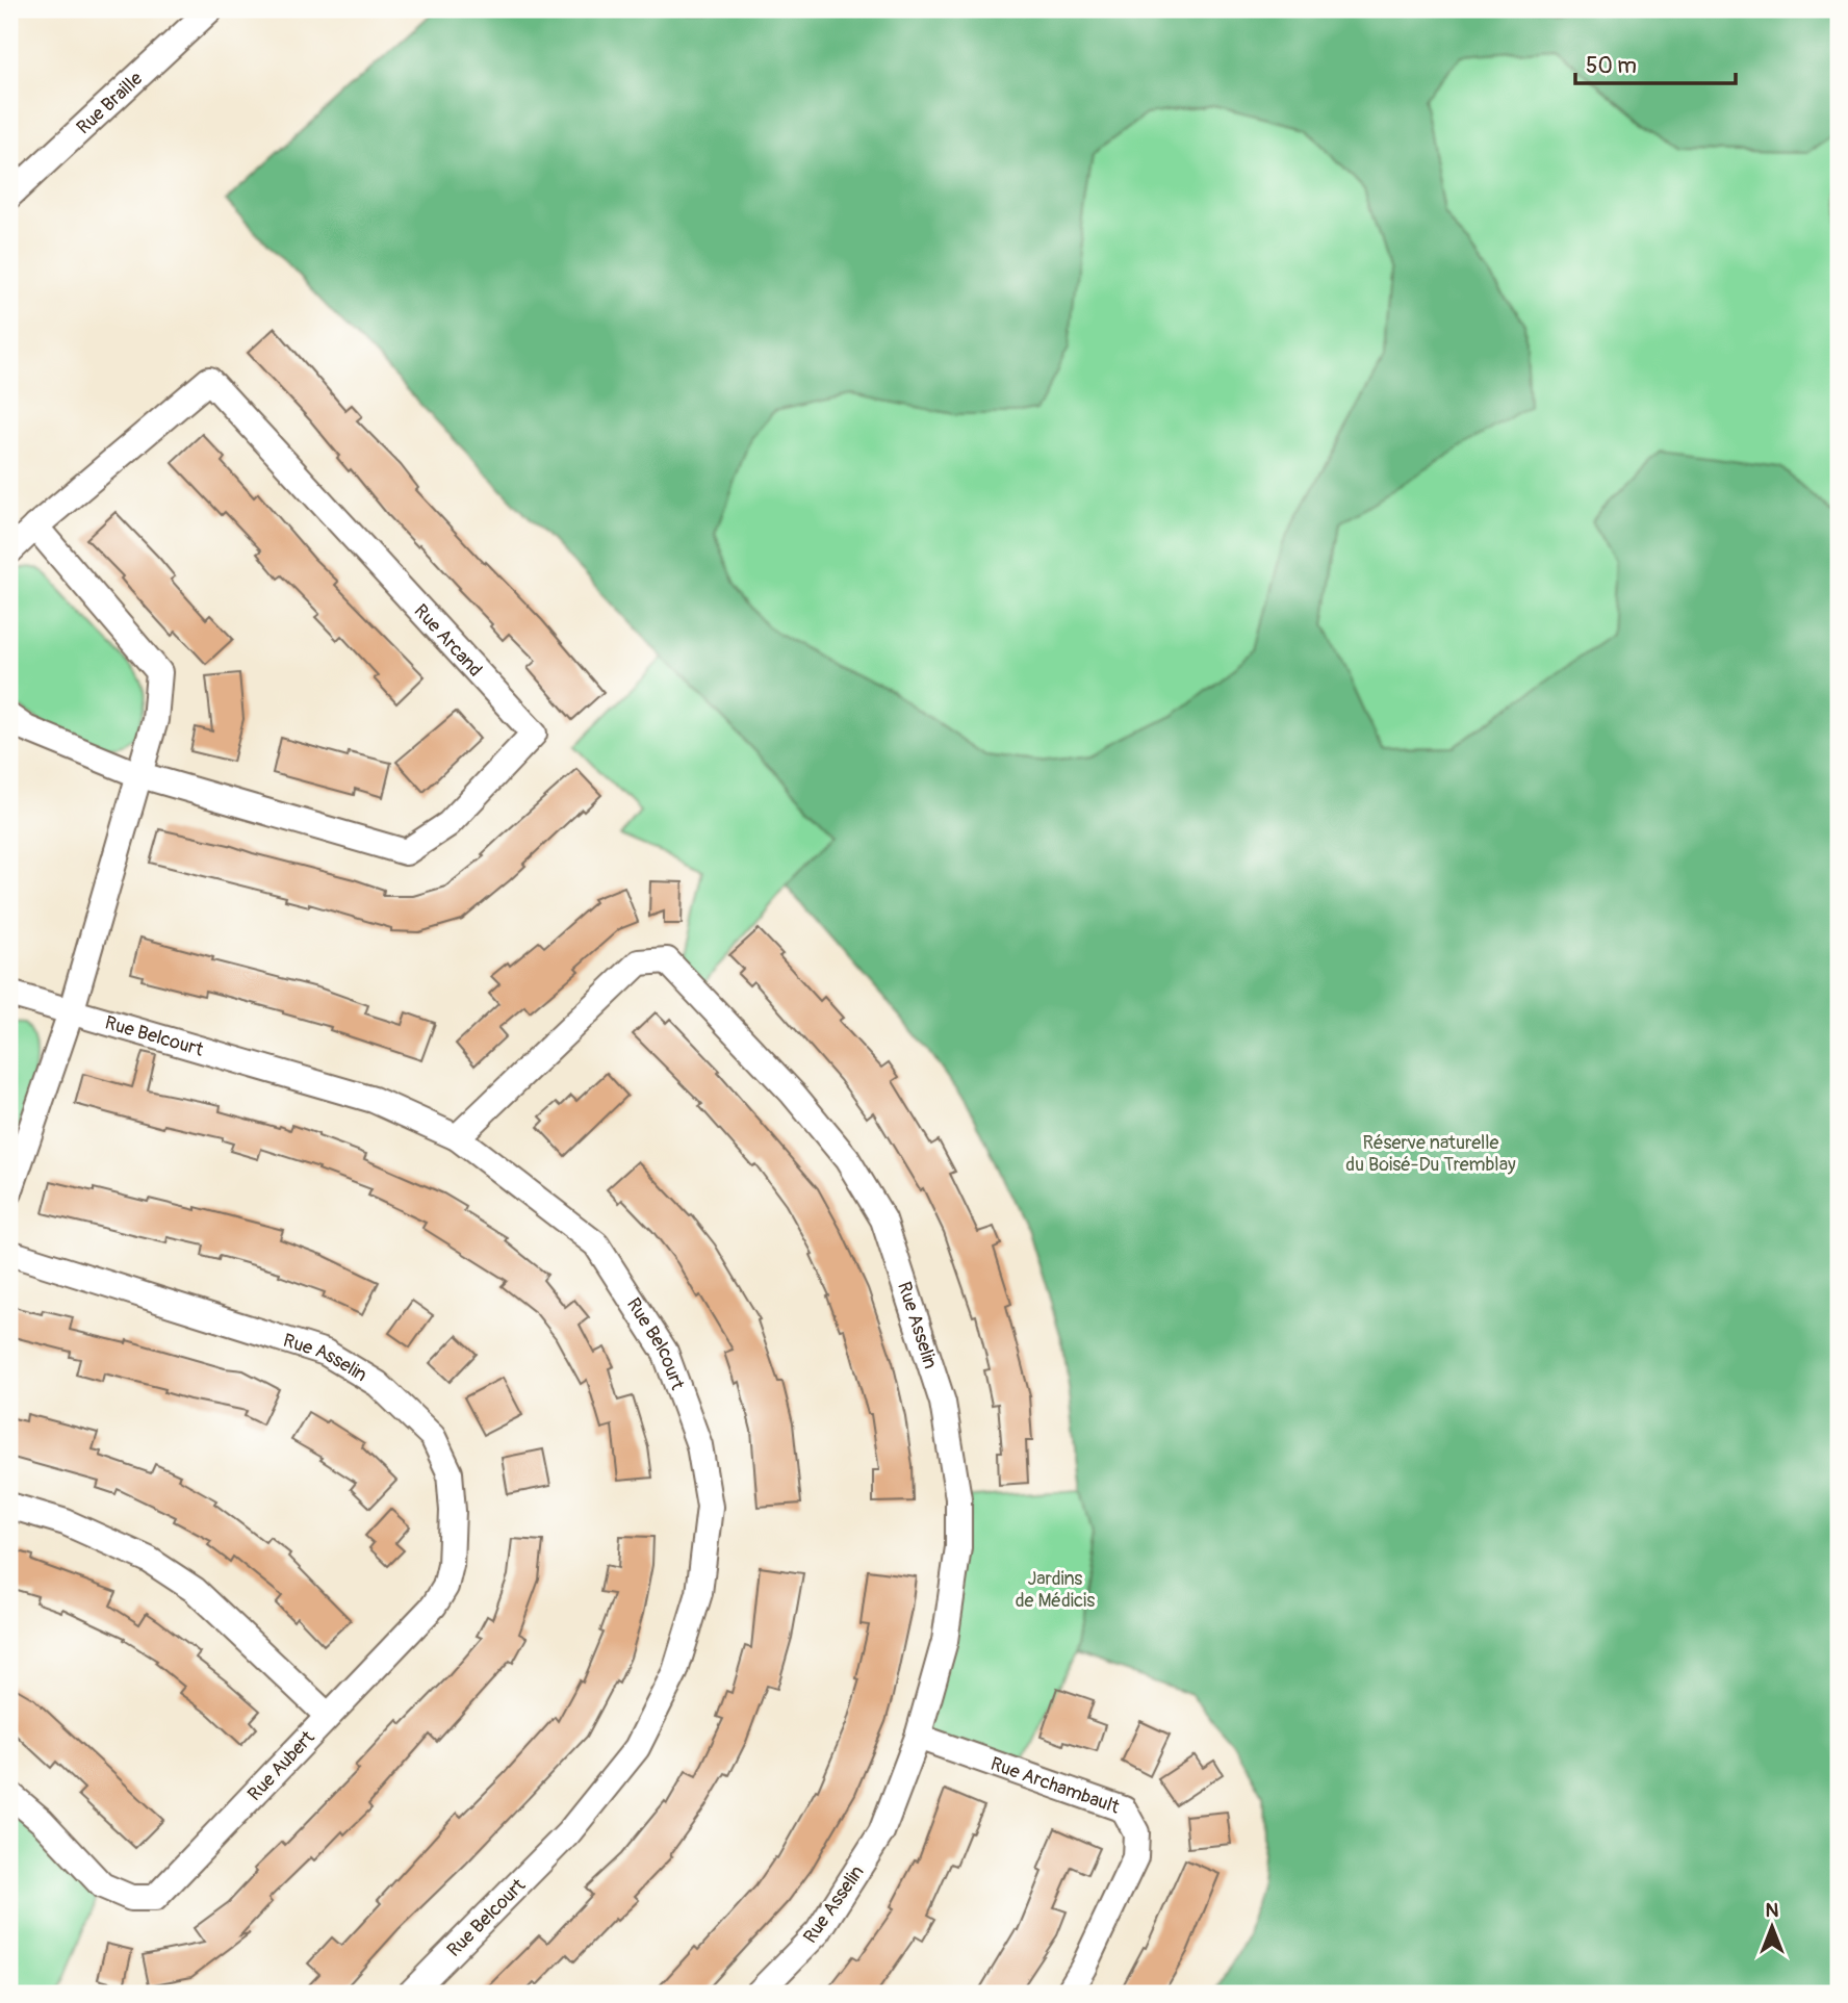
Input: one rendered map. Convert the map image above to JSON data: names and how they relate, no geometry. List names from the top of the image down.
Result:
{
  "streets": {
    "street": [
      "Rue Braille",
      "Rue Arcand",
      "Rue Belcourt",
      "Rue Asselin",
      "Rue Aubert",
      "Rue Archambault"
    ]
  },
  "crossings": [
    ["Rue Belcourt", "Rue Asselin"],
    ["Rue Asselin", "Rue Aubert"],
    ["Rue Asselin", "Rue Archambault"]
  ],
  "parks": ["Réserve naturelle du Boisé-Du Tremblay", "Jardins de Médicis"],
  "scale_bar": "50 m",
  "north": "top"
}
